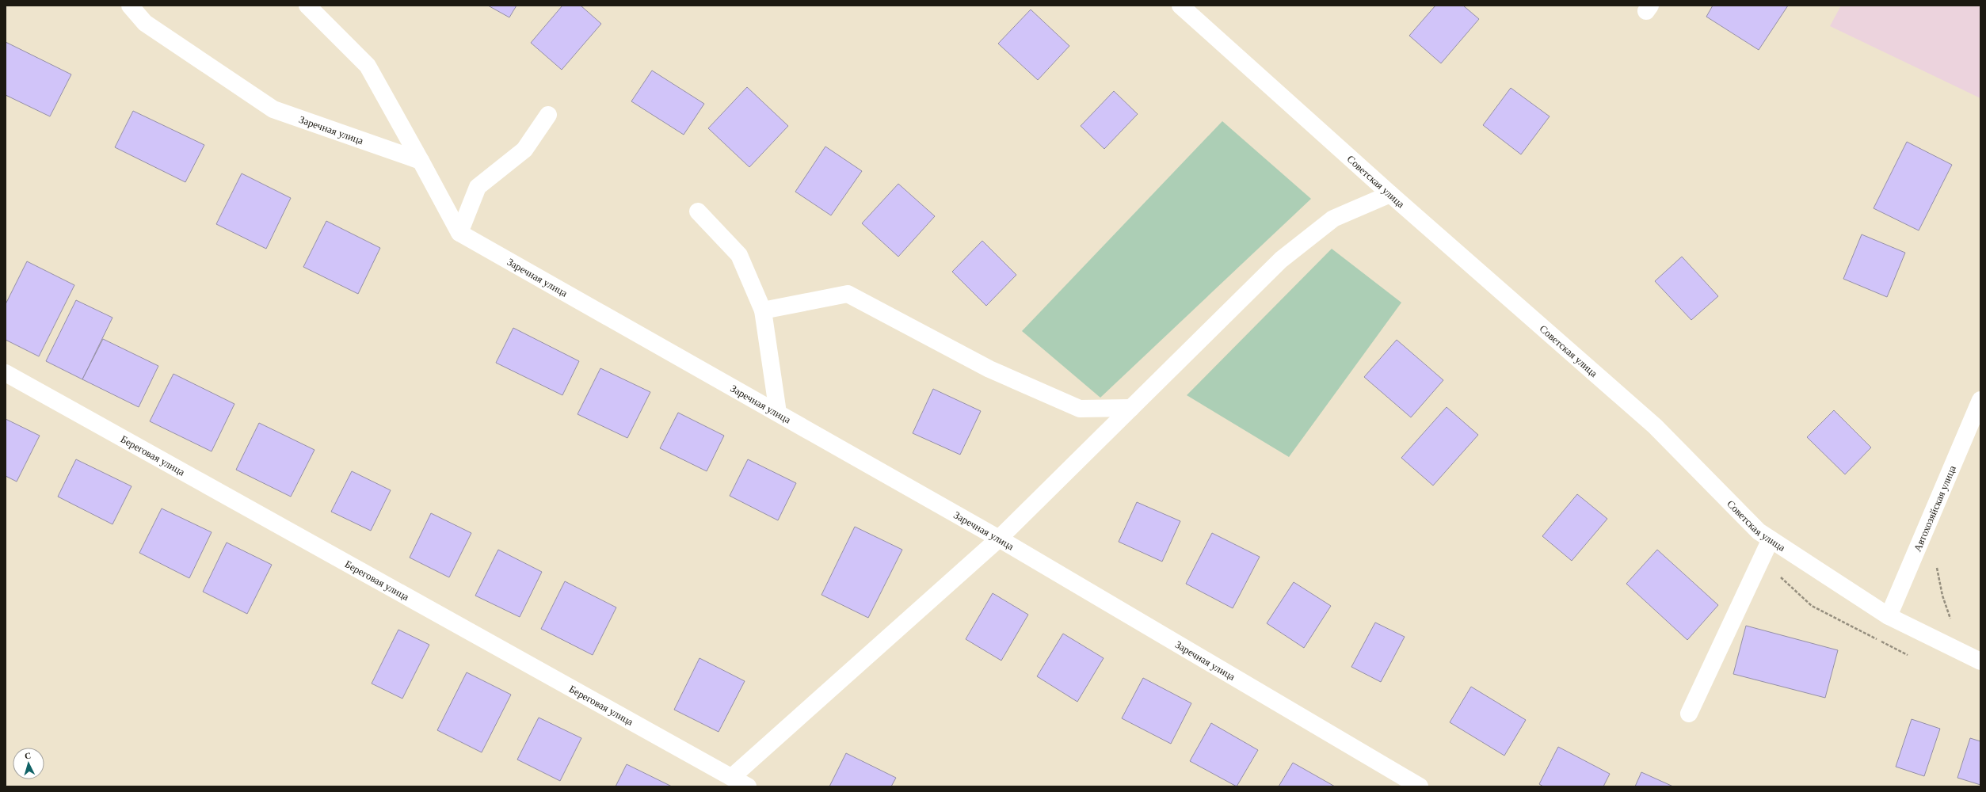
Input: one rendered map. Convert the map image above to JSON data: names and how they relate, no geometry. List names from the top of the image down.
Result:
{
  "streets": {
    "street": [
      "Заречная улица",
      "Советская улица",
      "Береговая улица",
      "Автохозяйская улица"
    ]
  },
  "crossings": [
    ["Советская улица", "Автохозяйская улица"]
  ],
  "north": "top"
}
